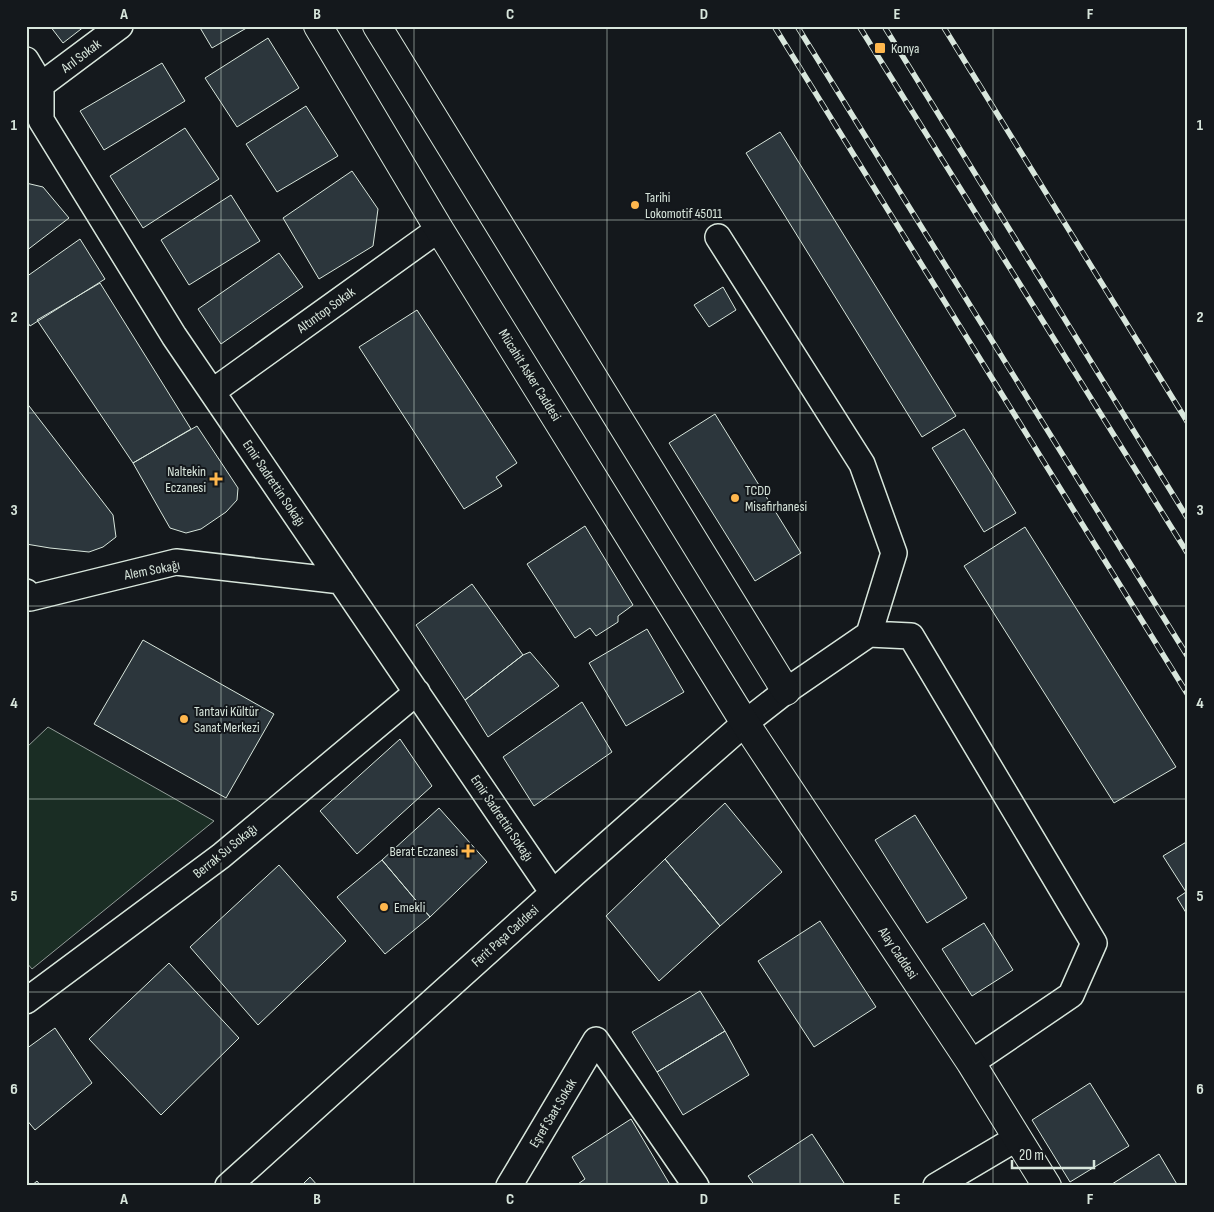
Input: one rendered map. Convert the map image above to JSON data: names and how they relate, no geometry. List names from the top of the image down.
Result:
{
  "streets": {
    "main road": ["Mücahit Asker Caddesi", "Alay Caddesi"],
    "street": [
      "Arıl Sokak",
      "Altıntop Sokak",
      "Emir Sadrettin Sokağı",
      "Alem Sokağı",
      "Berrak Su Sokağı",
      "Ferit Paşa Caddesi",
      "Eşref Saat Sokak"
    ]
  },
  "crossings": [
    ["Arıl Sokak", "Emir Sadrettin Sokağı"],
    ["Altıntop Sokak", "Mücahit Asker Caddesi"],
    ["Altıntop Sokak", "Emir Sadrettin Sokağı"],
    ["Mücahit Asker Caddesi", "Ferit Paşa Caddesi"],
    ["Mücahit Asker Caddesi", "Alay Caddesi"],
    ["Emir Sadrettin Sokağı", "Alem Sokağı"],
    ["Emir Sadrettin Sokağı", "Berrak Su Sokağı"],
    ["Emir Sadrettin Sokağı", "Ferit Paşa Caddesi"],
    ["Ferit Paşa Caddesi", "Alay Caddesi"]
  ],
  "places": {
    "transit": ["Konya"],
    "other": [
      "Tarihi Lokomotif 45011",
      "TCDD Misafirhanesi",
      "Tantavi Kültür Sanat Merkezi",
      "Emekli"
    ],
    "health": ["Naltekin Eczanesi", "Berat Eczanesi"]
  },
  "scale_bar": "20 m",
  "grid": {
    "columns": [
      "A",
      "B",
      "C",
      "D",
      "E",
      "F"
    ],
    "rows": [
      "1",
      "2",
      "3",
      "4",
      "5",
      "6"
    ]
  }
}
